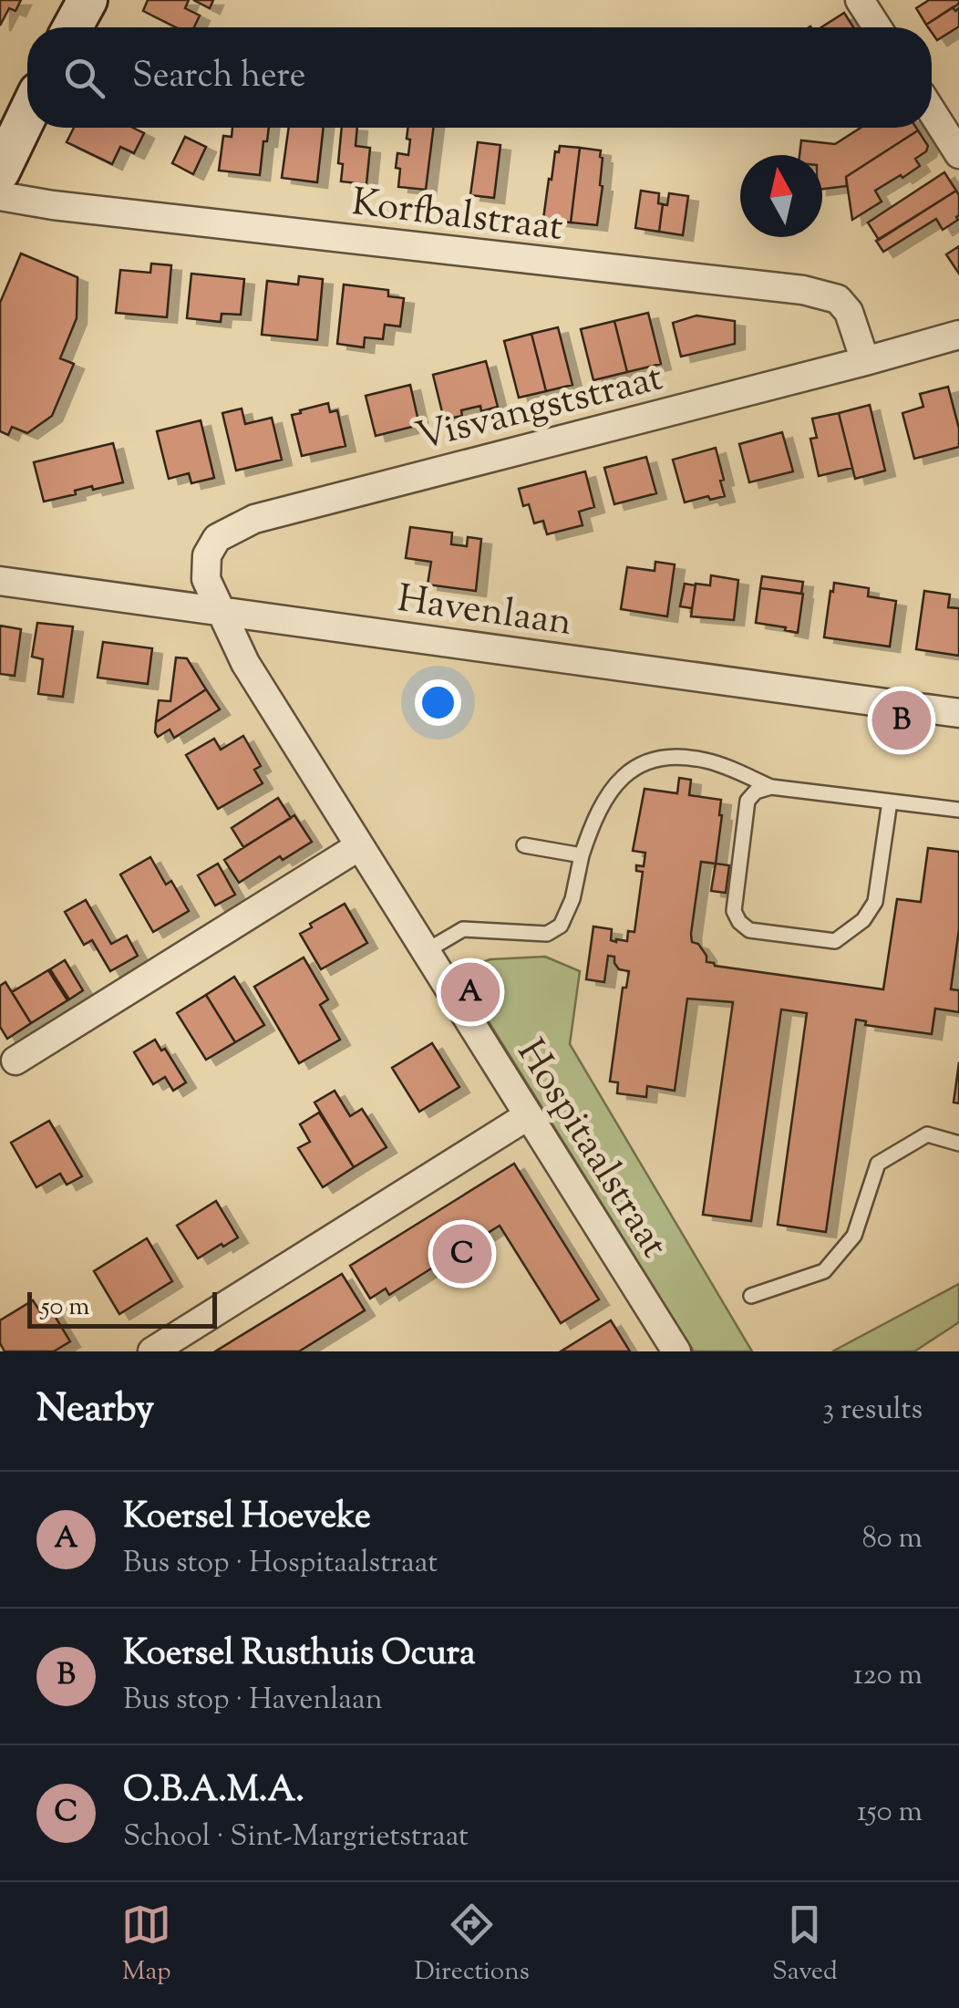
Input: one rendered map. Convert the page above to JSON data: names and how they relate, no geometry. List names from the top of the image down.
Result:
{
  "streets": {
    "street": [
      "Korfbalstraat",
      "Visvangststraat",
      "Havenlaan",
      "Hospitaalstraat"
    ]
  },
  "crossings": [
    ["Korfbalstraat", "Visvangststraat"],
    ["Visvangststraat", "Havenlaan"],
    ["Visvangststraat", "Hospitaalstraat"],
    ["Havenlaan", "Hospitaalstraat"]
  ],
  "scale_bar": "50 m",
  "north": "top",
  "page": {
    "search": "Search here",
    "pins": ["B", "A", "C"],
    "scale": "50 m",
    "heading": ["Nearby", "3 results"],
    "list": [
      {
        "mark": "A",
        "name": "Koersel Hoeveke",
        "note": "Bus stop · Hospitaalstraat",
        "value": "80 m"
      },
      {
        "mark": "B",
        "name": "Koersel Rusthuis Ocura",
        "note": "Bus stop · Havenlaan",
        "value": "120 m"
      },
      {
        "mark": "C",
        "name": "O.B.A.M.A.",
        "note": "School · Sint-Margrietstraat",
        "value": "150 m"
      }
    ],
    "nav": ["Map", "Directions", "Saved"]
  }
}
